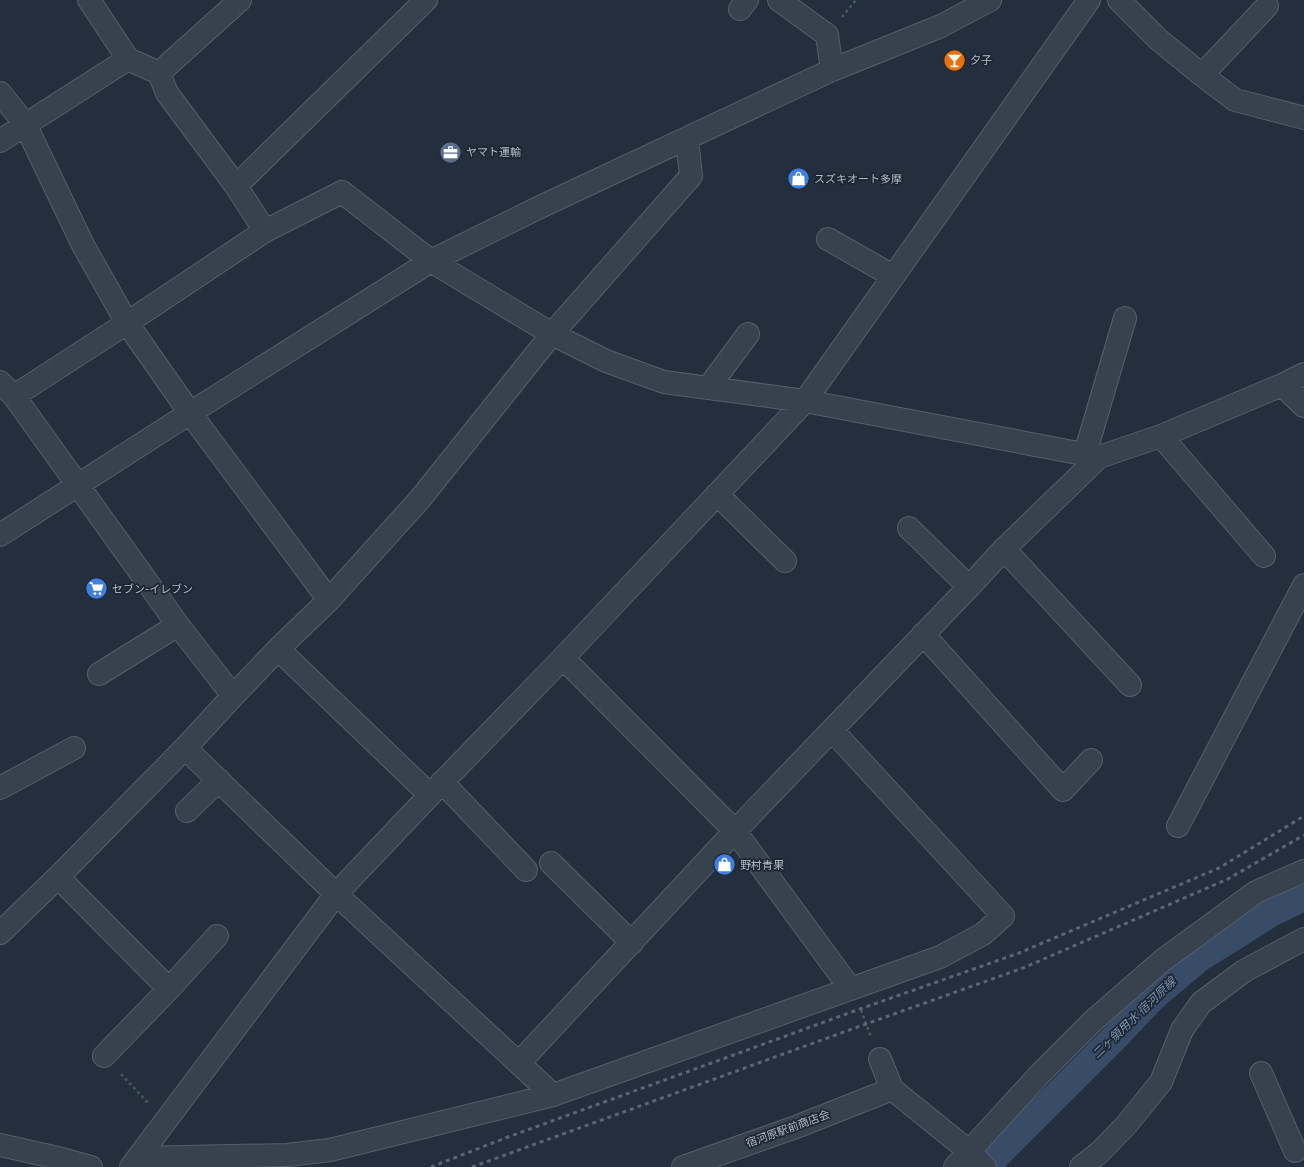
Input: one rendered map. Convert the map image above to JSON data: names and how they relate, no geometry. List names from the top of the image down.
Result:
{
  "streets": {
    "street": ["宿河原駅前商店会"]
  },
  "water": ["二ヶ領用水 宿河原線"],
  "places": {
    "bar": ["夕子"],
    "office": ["ヤマト運輸"],
    "shop": ["スズキオート多摩", "野村青果"],
    "supermarket": ["セブン-イレブン"]
  }
}
